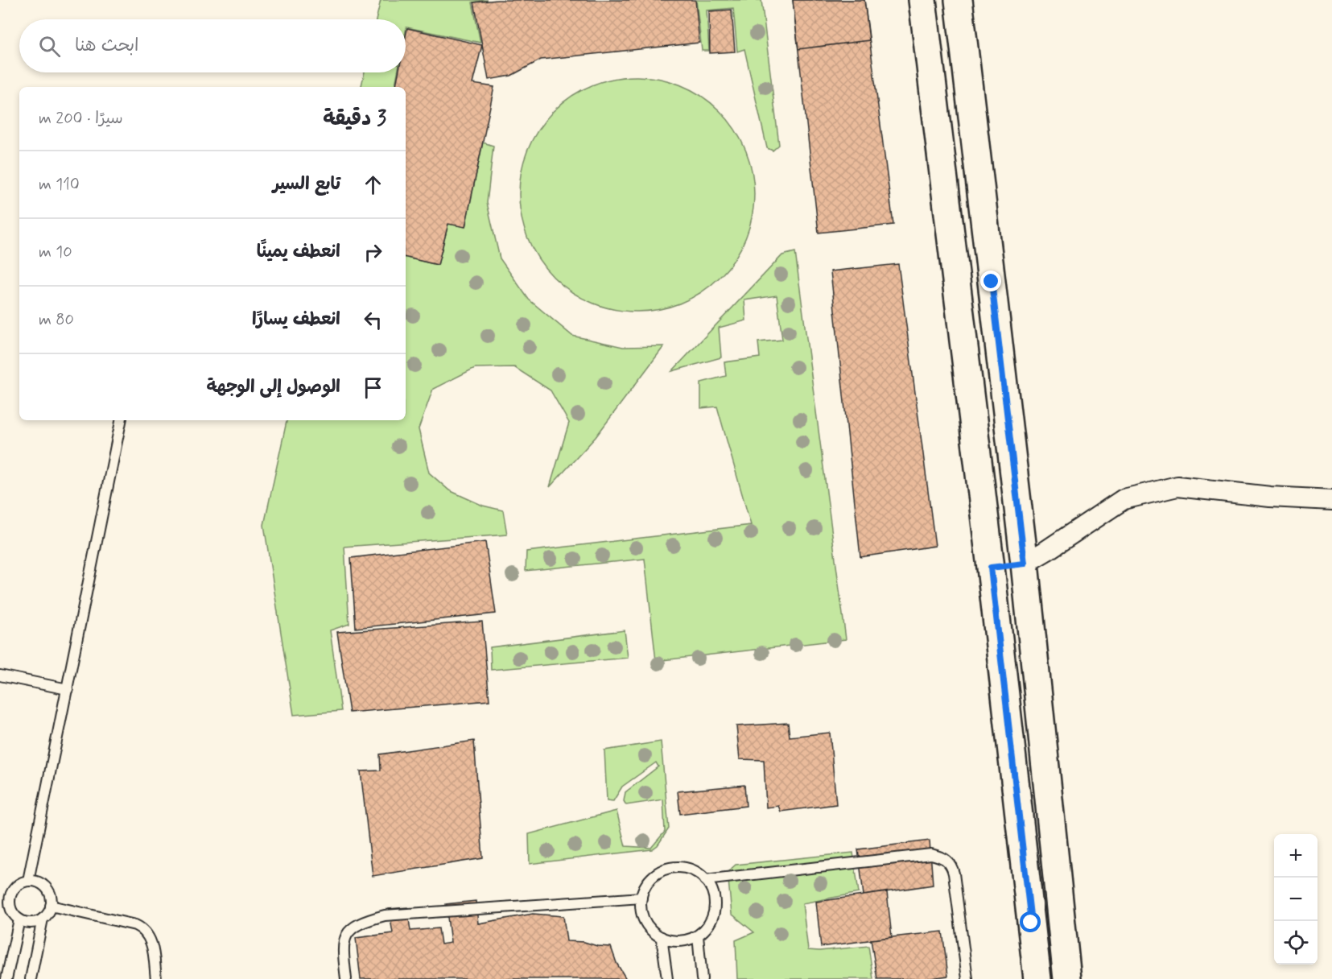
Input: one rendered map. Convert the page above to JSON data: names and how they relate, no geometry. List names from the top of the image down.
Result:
{
  "page": {
    "search": "ابحث هنا",
    "heading": ["3 دقيقة", "سيرًا · 200 m"],
    "list": [
      ["تابع السير", "110 m"],
      ["انعطف يمينًا", "10 m"],
      ["انعطف يسارًا", "80 m"],
      "الوصول إلى الوجهة"
    ],
    "map_buttons": ["+", "−"]
  }
}
